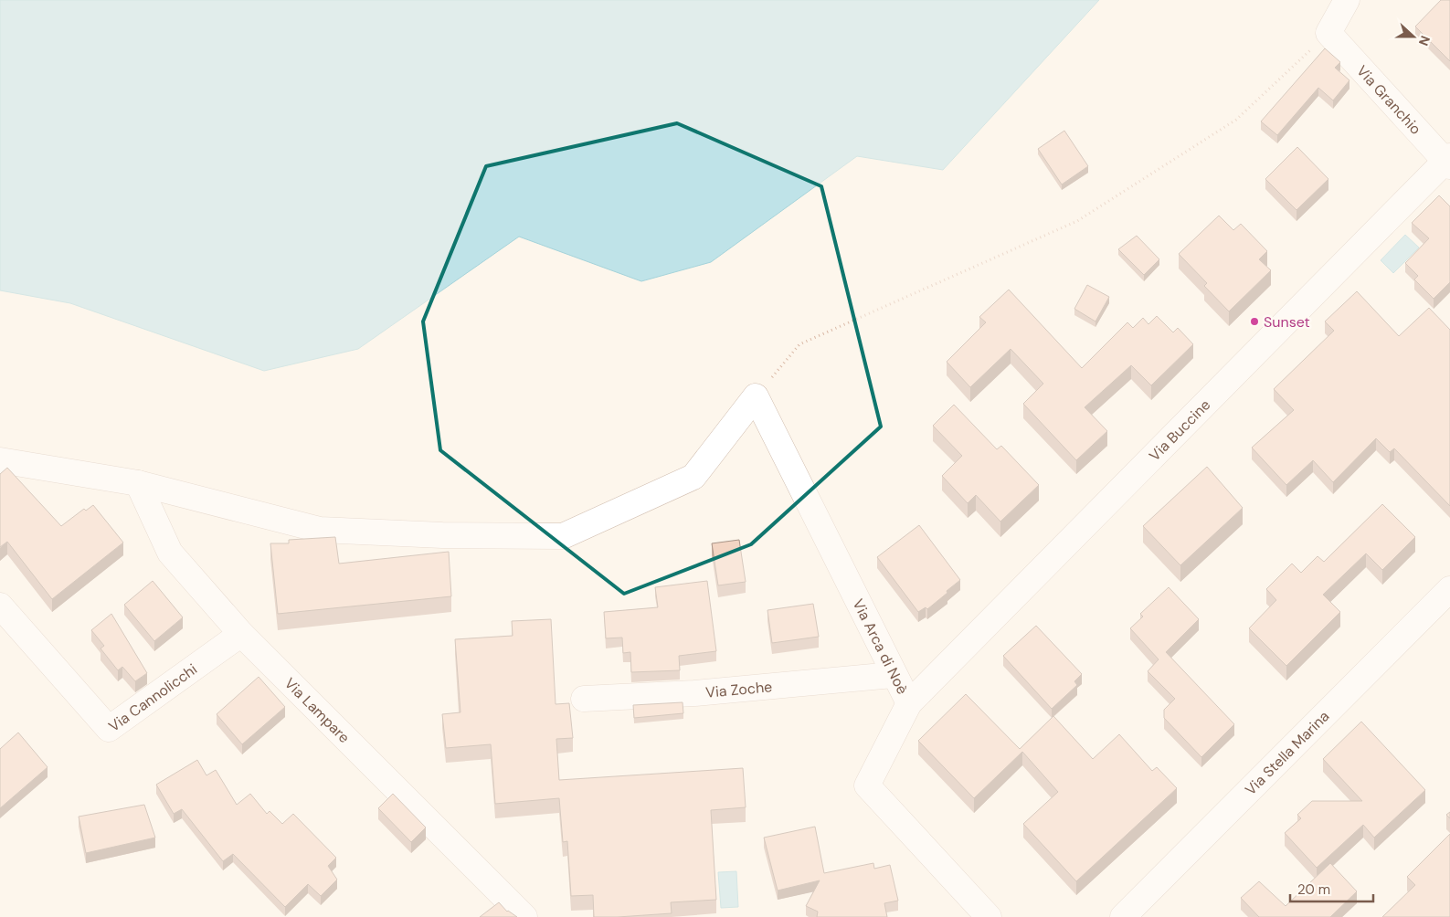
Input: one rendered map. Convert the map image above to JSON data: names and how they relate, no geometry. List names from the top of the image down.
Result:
{
  "streets": {
    "street": [
      "Via Granchio",
      "Via Buccine",
      "Via Arca di Noè",
      "Via Zoche",
      "Via Cannolicchi",
      "Via Lampare",
      "Via Stella Marina"
    ]
  },
  "crossings": [
    ["Via Granchio", "Via Buccine"],
    ["Via Buccine", "Via Arca di Noè"],
    ["Via Arca di Noè", "Via Zoche"],
    ["Via Cannolicchi", "Via Lampare"]
  ],
  "places": ["Sunset"],
  "scale_bar": "20 m",
  "north": "right"
}
